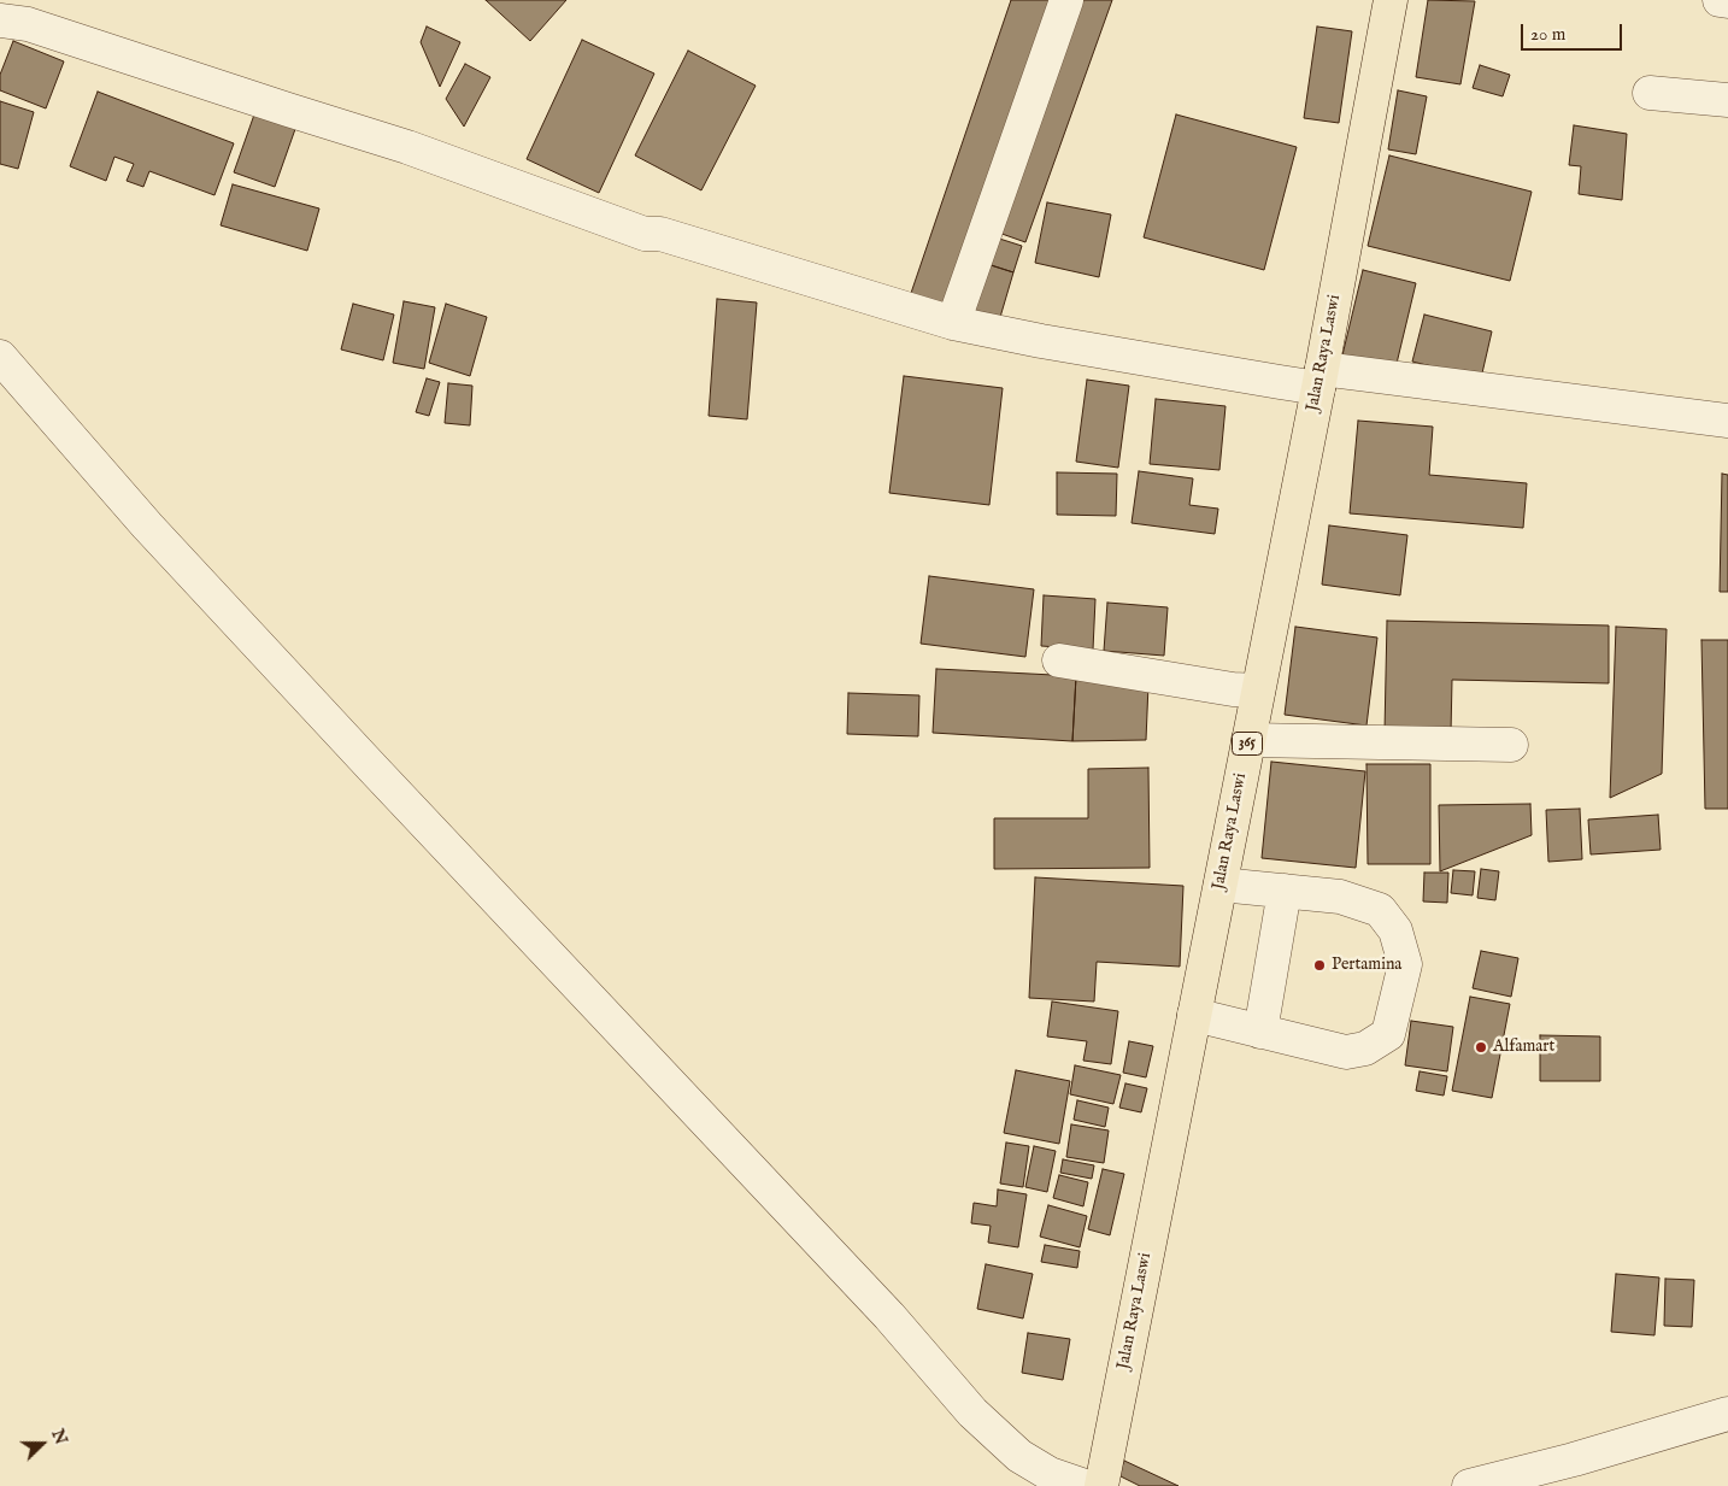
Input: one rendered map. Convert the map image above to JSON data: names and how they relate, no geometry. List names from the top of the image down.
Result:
{
  "streets": {
    "main road": ["Jalan Raya Laswi", "365"]
  },
  "places": ["Pertamina", "Alfamart"],
  "scale_bar": "20 m",
  "north": "right"
}
